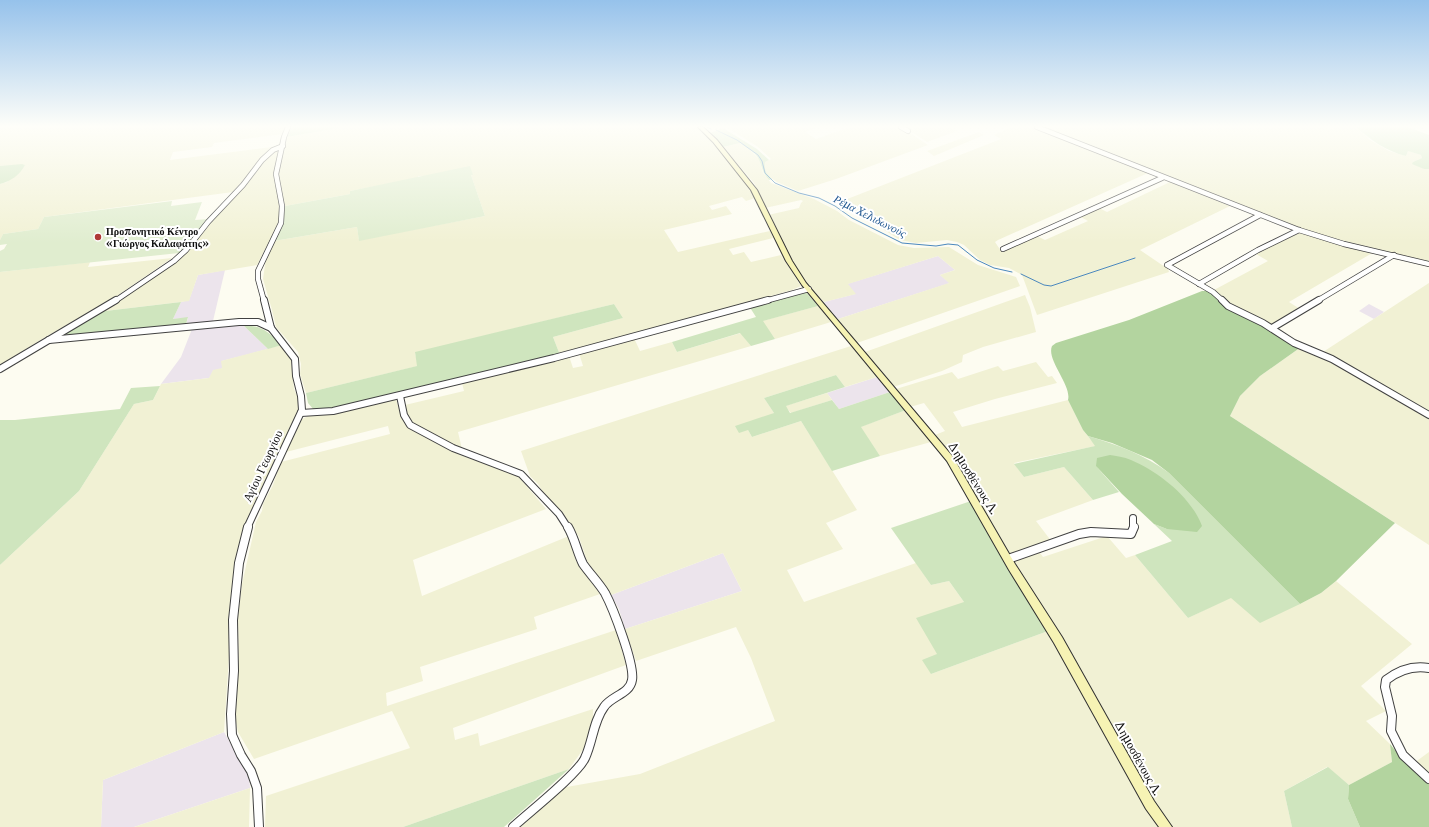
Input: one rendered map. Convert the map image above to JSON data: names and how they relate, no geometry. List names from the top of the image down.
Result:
{
  "streets": {
    "street": ["Αγίου Γεωργίου", "Δημοσθένους Λ."]
  },
  "water": ["Ρέμα Χελιδωνούς"],
  "places": ["Προπονητικό Κέντρο «Γιώργος Καλαφάτης»"]
}
